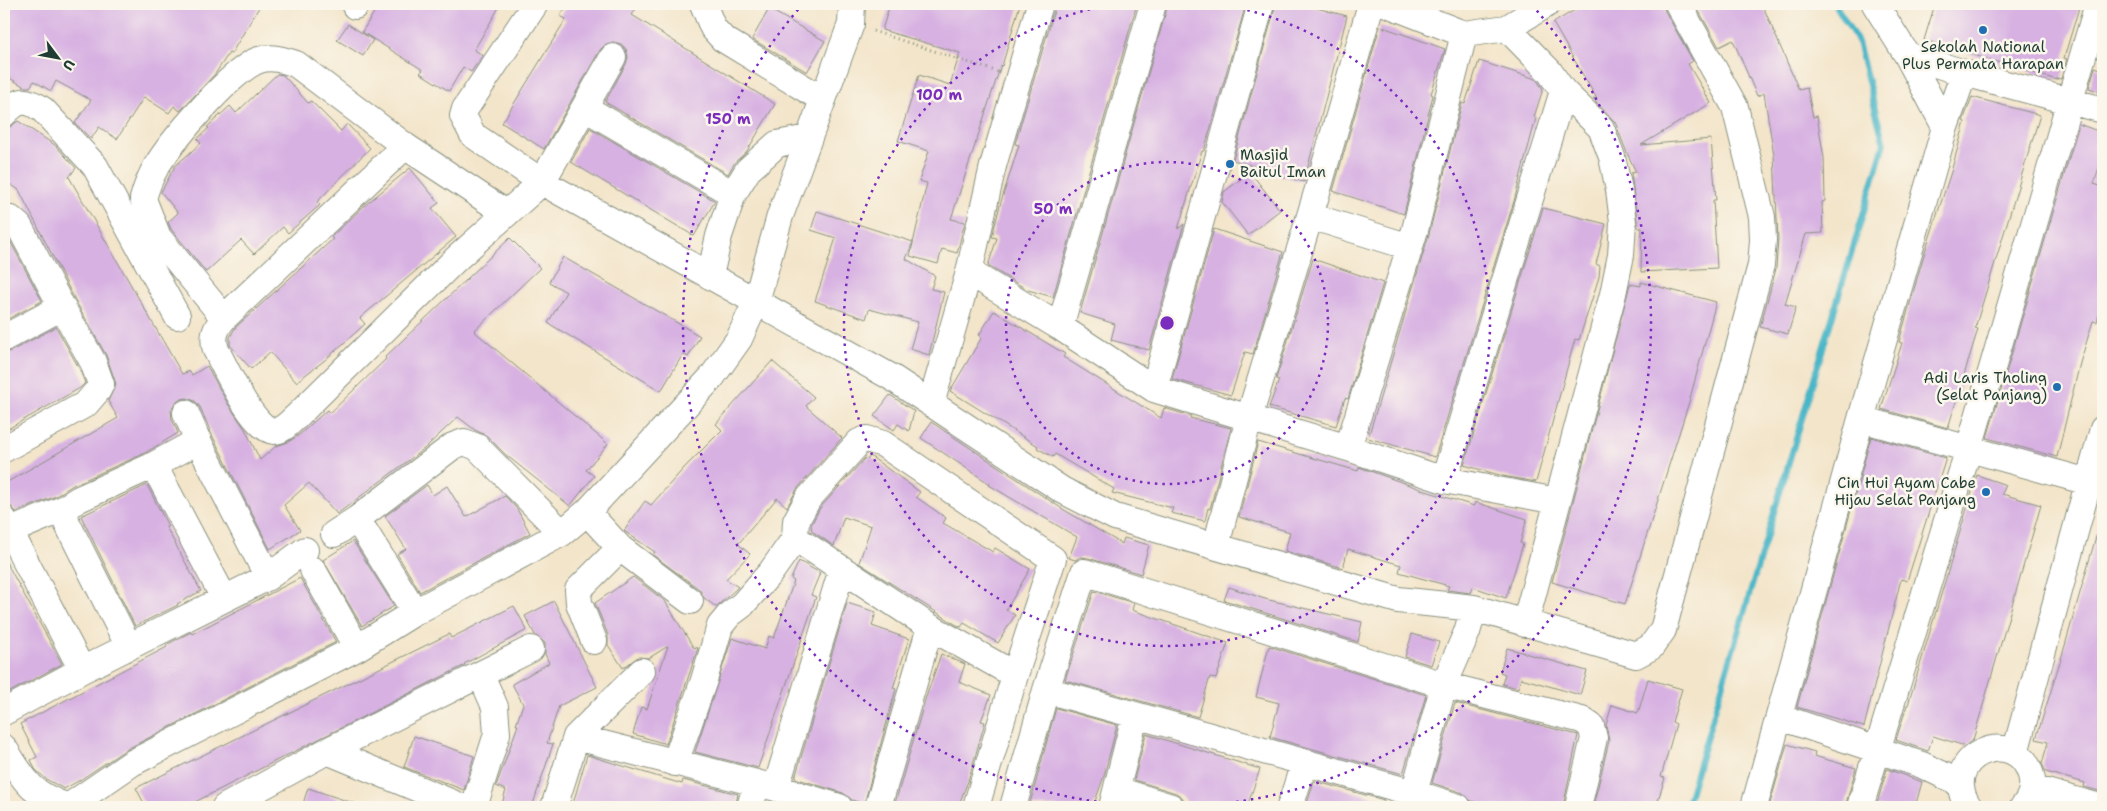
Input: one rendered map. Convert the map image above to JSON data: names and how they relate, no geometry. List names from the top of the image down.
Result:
{
  "places": [
    "Sekolah National Plus Permata Harapan",
    "Masjid Baitul Iman",
    "Adi Laris Tholing (Selat Panjang)",
    "Cin Hui Ayam Cabe Hijau Selat Panjang"
  ],
  "north": "bottom right",
  "rings": ["100 m", "150 m", "50 m"]
}
